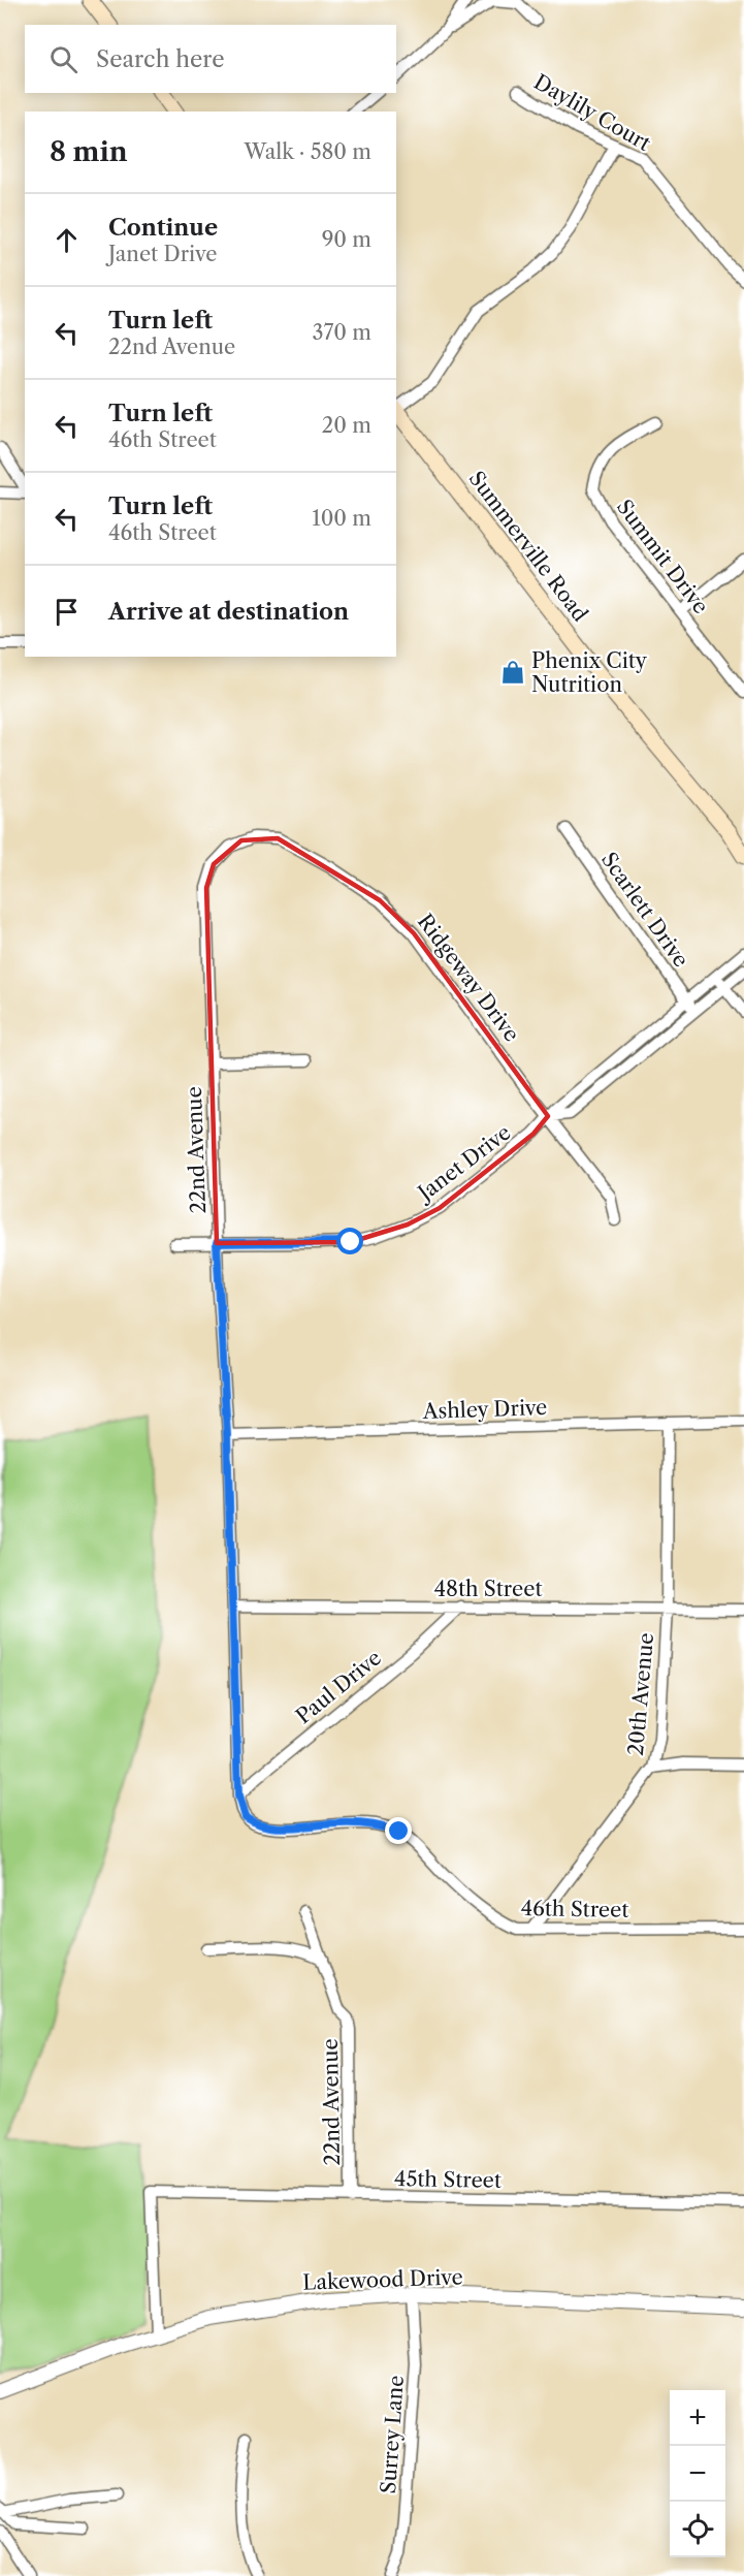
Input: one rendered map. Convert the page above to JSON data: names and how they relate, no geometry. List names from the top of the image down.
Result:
{
  "streets": {
    "main road": ["Summerville Road"],
    "street": [
      "Daylily Court",
      "Summit Drive",
      "Scarlett Drive",
      "Ridgeway Drive",
      "22nd Avenue",
      "Janet Drive",
      "Ashley Drive",
      "48th Street",
      "Paul Drive",
      "20th Avenue",
      "46th Street",
      "45th Street",
      "Lakewood Drive",
      "Surrey Lane"
    ]
  },
  "crossings": [
    ["Scarlett Drive", "Janet Drive"],
    ["Ridgeway Drive", "22nd Avenue"],
    ["Ridgeway Drive", "Janet Drive"],
    ["22nd Avenue", "Janet Drive"],
    ["22nd Avenue", "Ashley Drive"],
    ["22nd Avenue", "48th Street"],
    ["22nd Avenue", "Paul Drive"],
    ["22nd Avenue", "46th Street"],
    ["22nd Avenue", "45th Street"],
    ["Ashley Drive", "20th Avenue"],
    ["48th Street", "Paul Drive"],
    ["48th Street", "20th Avenue"],
    ["Paul Drive", "46th Street"],
    ["20th Avenue", "46th Street"],
    ["45th Street", "Lakewood Drive"],
    ["Lakewood Drive", "Surrey Lane"]
  ],
  "places": {
    "shop": ["Phenix City Nutrition"]
  },
  "page": {
    "search": "Search here",
    "heading": ["8 min", "Walk · 580 m"],
    "list": [
      ["Continue", "Janet Drive", "90 m"],
      ["Turn left", "22nd Avenue", "370 m"],
      ["Turn left", "46th Street", "20 m"],
      ["Turn left", "46th Street", "100 m"],
      "Arrive at destination"
    ],
    "map_buttons": ["+", "−"]
  }
}
